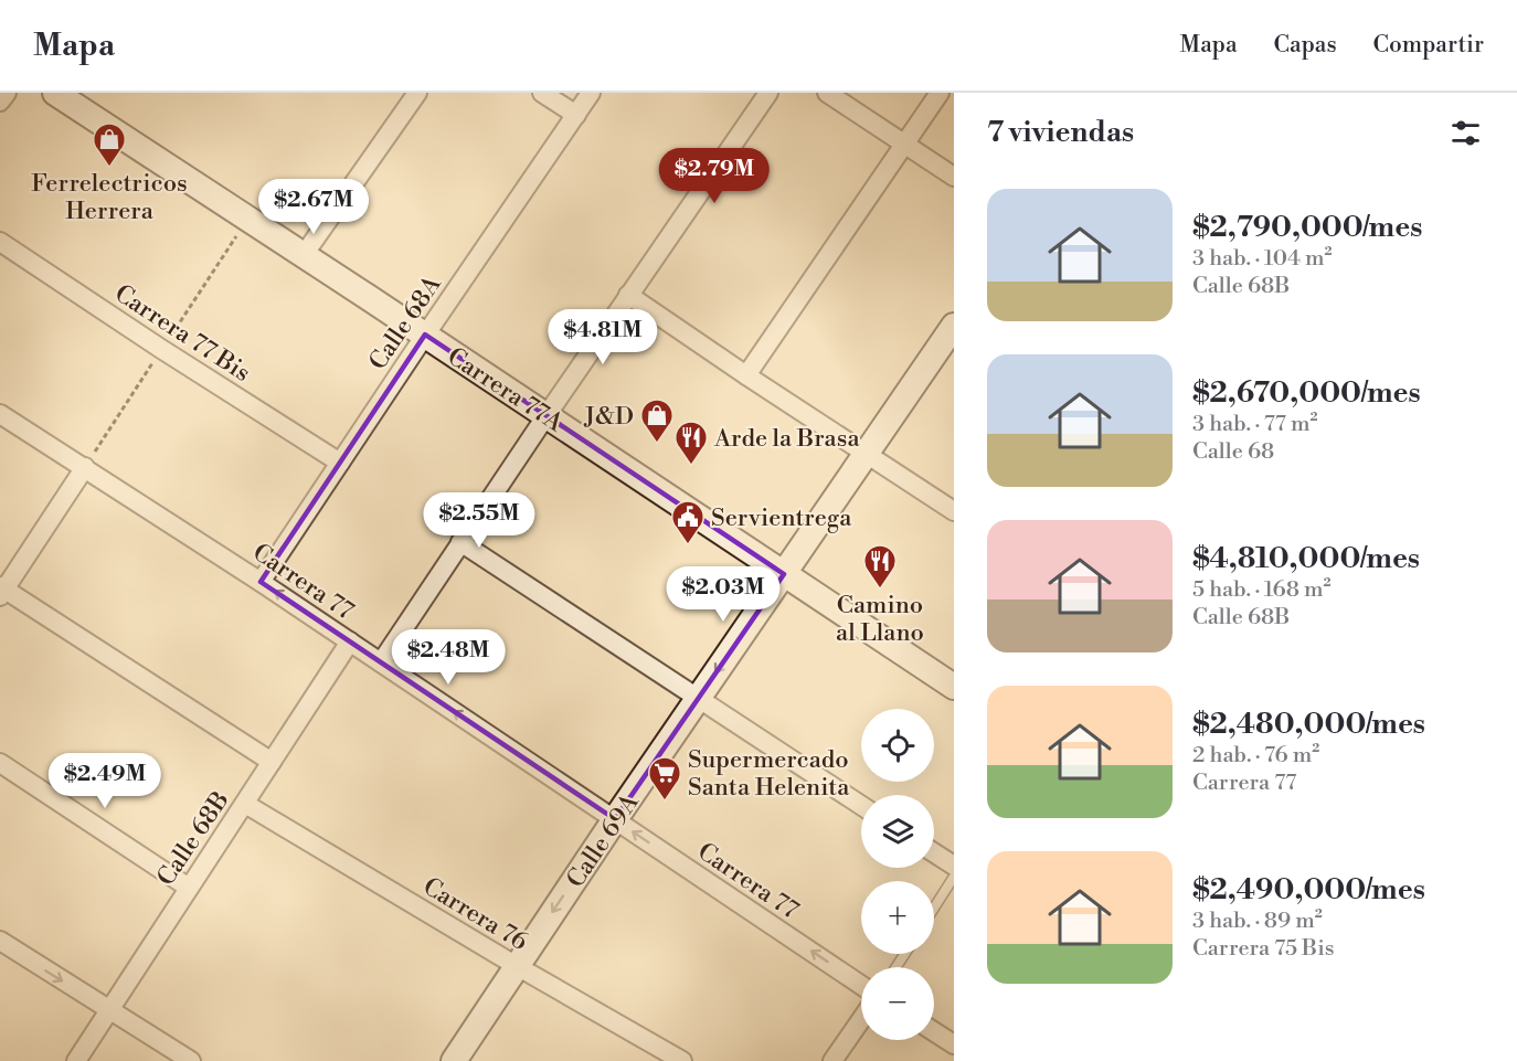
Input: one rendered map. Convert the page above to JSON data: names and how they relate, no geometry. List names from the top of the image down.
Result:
{
  "streets": {
    "main road": ["Carrera 77A", "Calle 69A"],
    "street": [
      "Calle 68A",
      "Carrera 77 Bis",
      "Carrera 77",
      "Calle 68B",
      "Carrera 76"
    ]
  },
  "crossings": [
    ["Calle 68A", "Carrera 77 Bis"],
    ["Calle 68A", "Carrera 77A"],
    ["Calle 68A", "Carrera 77"],
    ["Carrera 77A", "Calle 69A"],
    ["Carrera 77", "Calle 68B"],
    ["Carrera 77", "Calle 69A"],
    ["Calle 68B", "Carrera 76"],
    ["Calle 69A", "Carrera 76"]
  ],
  "one_way": ["Calle 69A"],
  "places": {
    "shop": ["Ferrelectricos Herrera", "J&D"],
    "restaurant": ["Arde la Brasa", "Camino al Llano"],
    "public building": ["Servientrega"],
    "supermarket": ["Supermercado Santa Helenita"]
  },
  "page": {
    "header": "Mapa",
    "nav": ["Mapa", "Capas", "Compartir"],
    "heading": "7 viviendas",
    "price": [
      "$2.79M",
      "$2.67M",
      "$4.81M",
      "$2.55M",
      "$2.03M",
      "$2.48M",
      "$2.49M"
    ],
    "list": [
      {
        "name": "$2,790,000/mes",
        "note": "3 hab. · 104 m² · Calle 68B"
      },
      {
        "name": "$2,670,000/mes",
        "note": "3 hab. · 77 m² · Calle 68"
      },
      {
        "name": "$4,810,000/mes",
        "note": "5 hab. · 168 m² · Calle 68B"
      },
      {
        "name": "$2,480,000/mes",
        "note": "2 hab. · 76 m² · Carrera 77"
      },
      {
        "name": "$2,490,000/mes",
        "note": "3 hab. · 89 m² · Carrera 75 Bis"
      }
    ],
    "map_buttons": ["+", "−"]
  }
}
